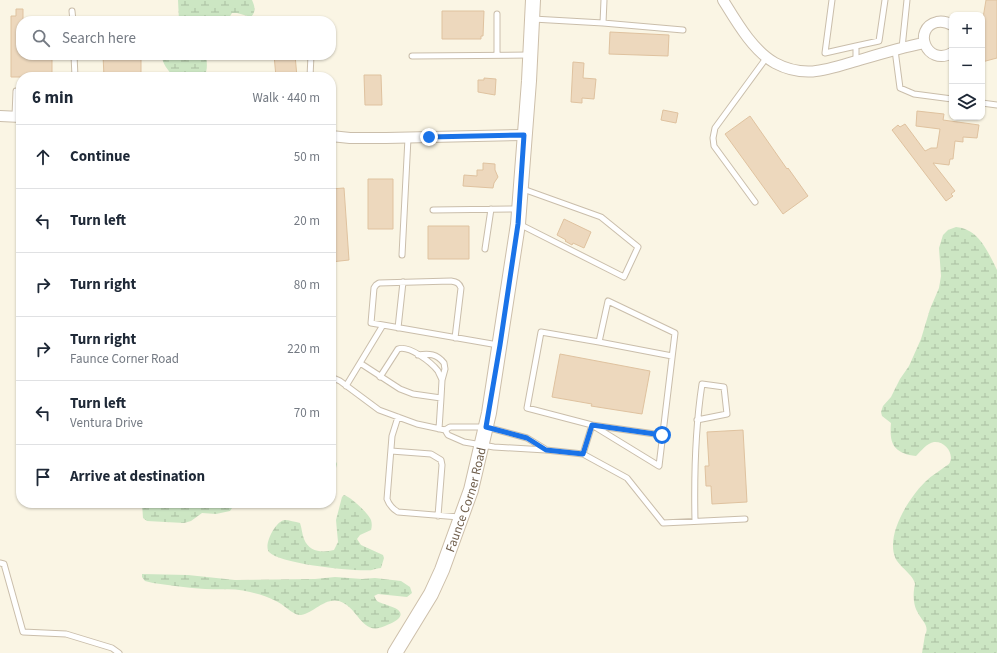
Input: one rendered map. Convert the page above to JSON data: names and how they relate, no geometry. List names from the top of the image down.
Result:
{
  "streets": {
    "main road": ["Faunce Corner Road"]
  },
  "page": {
    "map_buttons": ["+", "−"],
    "search": "Search here",
    "heading": ["6 min", "Walk · 440 m"],
    "list": [
      ["Continue", "50 m"],
      ["Turn left", "20 m"],
      ["Turn right", "80 m"],
      ["Turn right", "Faunce Corner Road", "220 m"],
      ["Turn left", "Ventura Drive", "70 m"],
      "Arrive at destination"
    ]
  }
}
